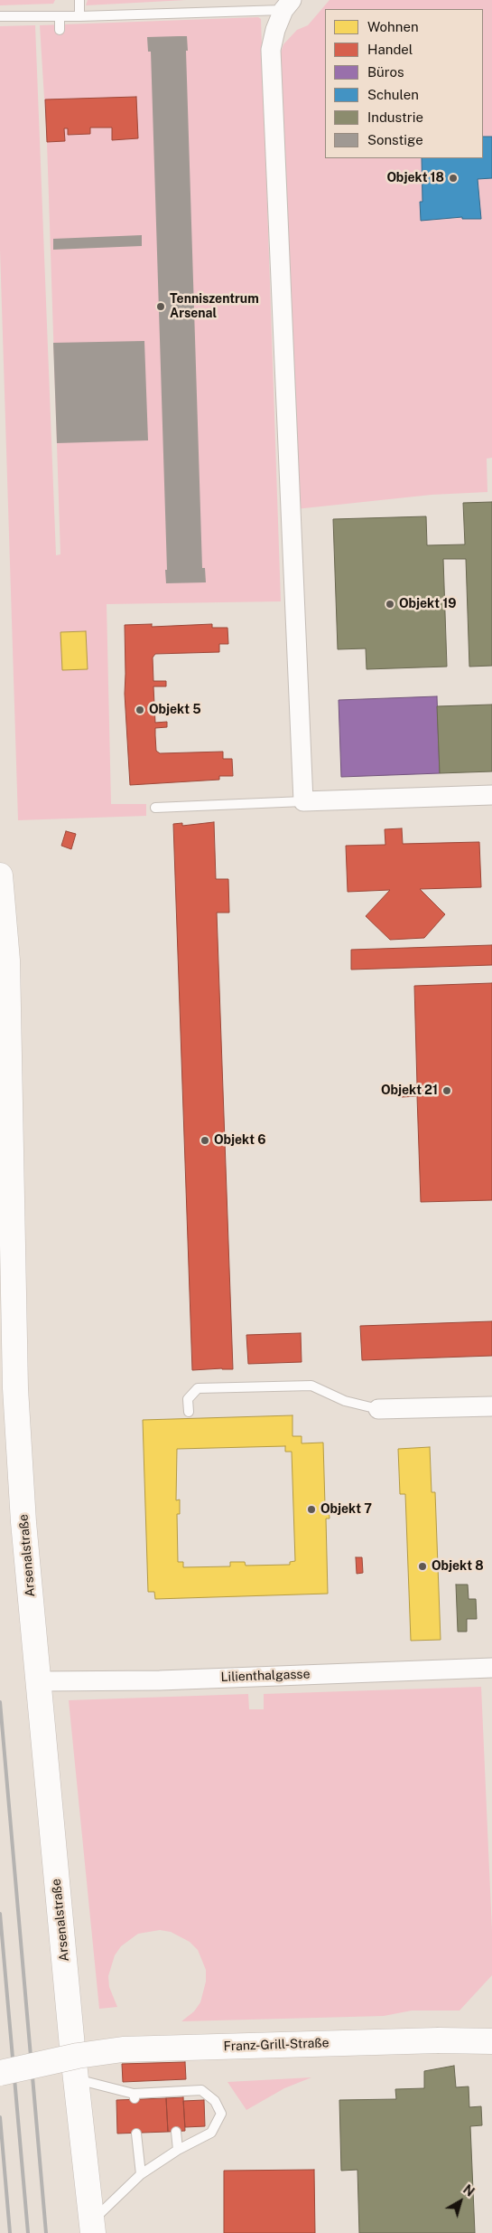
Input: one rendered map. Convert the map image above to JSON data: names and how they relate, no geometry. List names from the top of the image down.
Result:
{
  "streets": {
    "main road": ["Arsenalstraße", "Franz-Grill-Straße"],
    "street": ["Lilienthalgasse"]
  },
  "crossings": [
    ["Arsenalstraße", "Lilienthalgasse"]
  ],
  "places": [
    "Objekt 18",
    "Tenniszentrum Arsenal",
    "Objekt 19",
    "Objekt 5",
    "Objekt 21",
    "Objekt 6",
    "Objekt 7",
    "Objekt 8"
  ],
  "legend": [
    "Wohnen",
    "Handel",
    "Büros",
    "Schulen",
    "Industrie",
    "Sonstige"
  ],
  "north": "top right"
}
